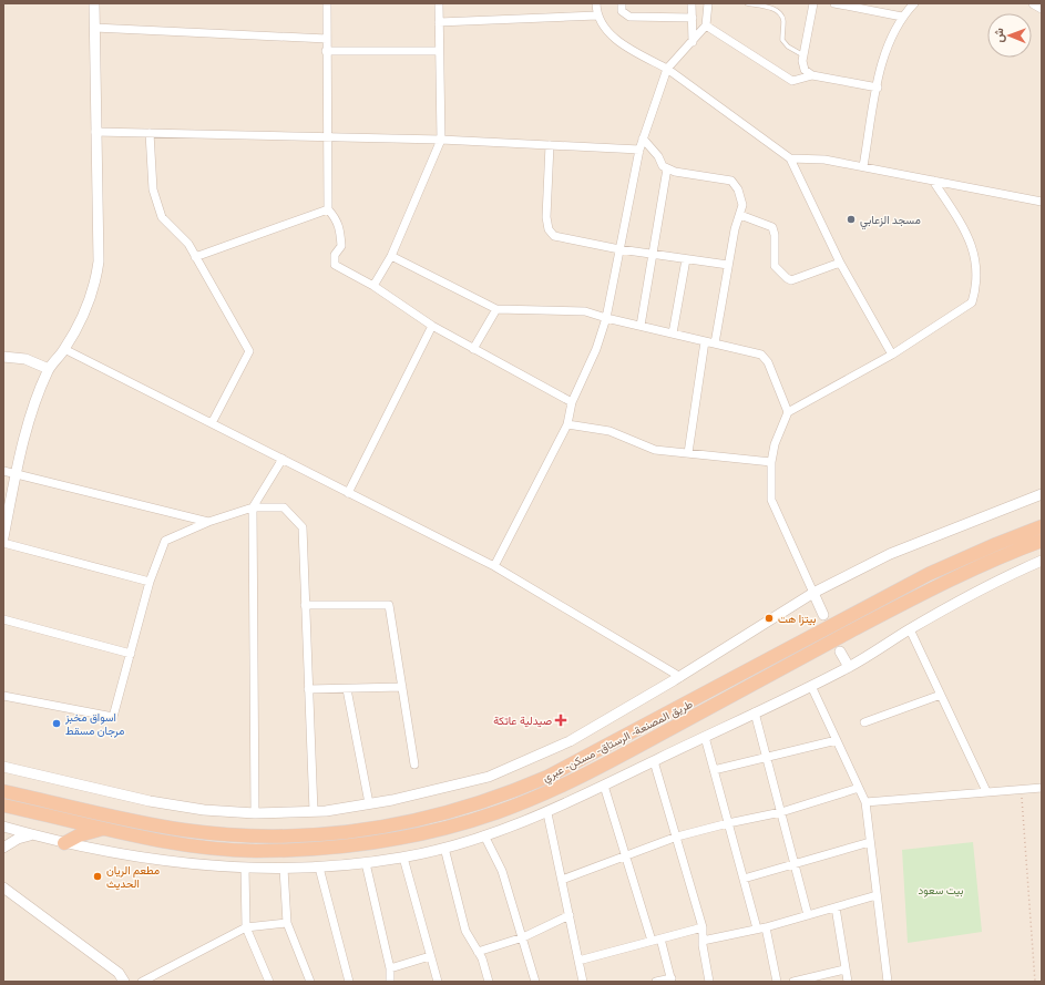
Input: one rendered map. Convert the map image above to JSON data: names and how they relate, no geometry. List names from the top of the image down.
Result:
{
  "streets": {
    "highway": ["طريق المصنعة - الرستاق - مسكن - عبري"]
  },
  "parks": ["بيت سعود"],
  "places": {
    "other": [
      "مسجد الزعابي",
      "بيتزا هت",
      "اسواق مخبز مرجان مسقط",
      "مطعم الريان الحديث"
    ],
    "health": ["صيدلية عاتكة"]
  },
  "north": "left"
}
